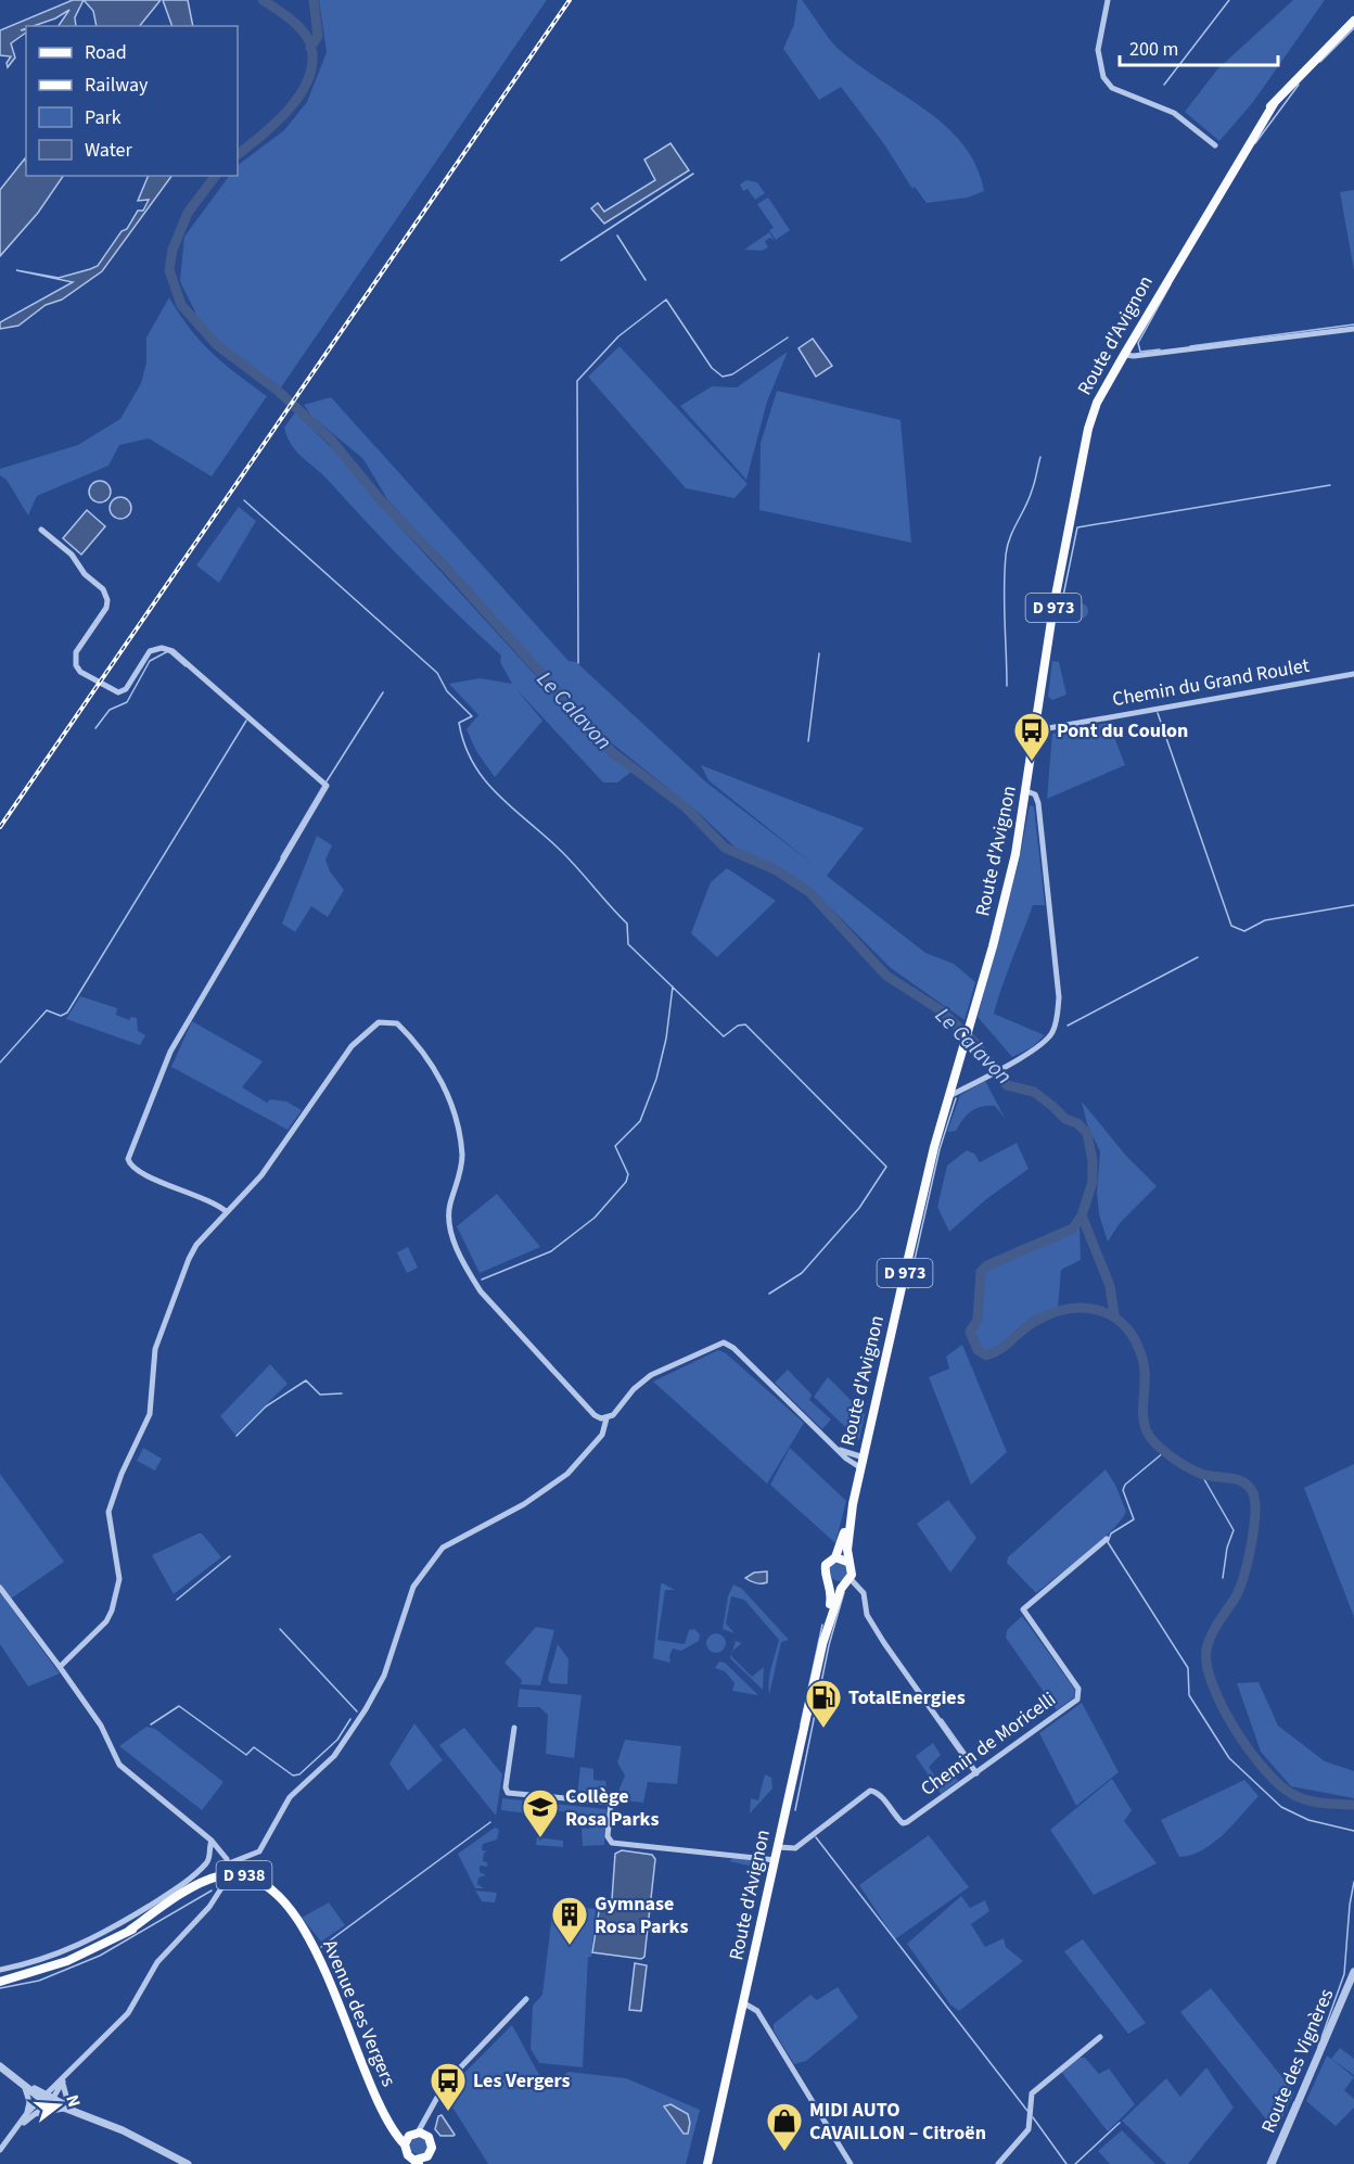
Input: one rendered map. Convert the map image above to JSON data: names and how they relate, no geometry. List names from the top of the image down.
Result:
{
  "streets": {
    "main road": [
      "Route d'Avignon",
      "D 973",
      "D 938",
      "Avenue des Vergers"
    ],
    "street": ["Chemin du Grand Roulet", "Chemin de Moricelli", "Route des Vignères"]
  },
  "crossings": [
    ["Route d'Avignon", "Chemin du Grand Roulet"],
    ["Route d'Avignon", "Chemin de Moricelli"],
    ["D 938", "Avenue des Vergers"]
  ],
  "water": ["Le Calavon"],
  "places": {
    "bus stop": ["Pont du Coulon", "Les Vergers"],
    "fuel station": ["TotalEnergies"],
    "school or university": ["Collège Rosa Parks"],
    "building": ["Gymnase Rosa Parks"],
    "shop": ["MIDI AUTO CAVAILLON – Citroën"]
  },
  "legend": [
    "Road",
    "Railway",
    "Park",
    "Water"
  ],
  "scale_bar": "200 m",
  "north": "right"
}
